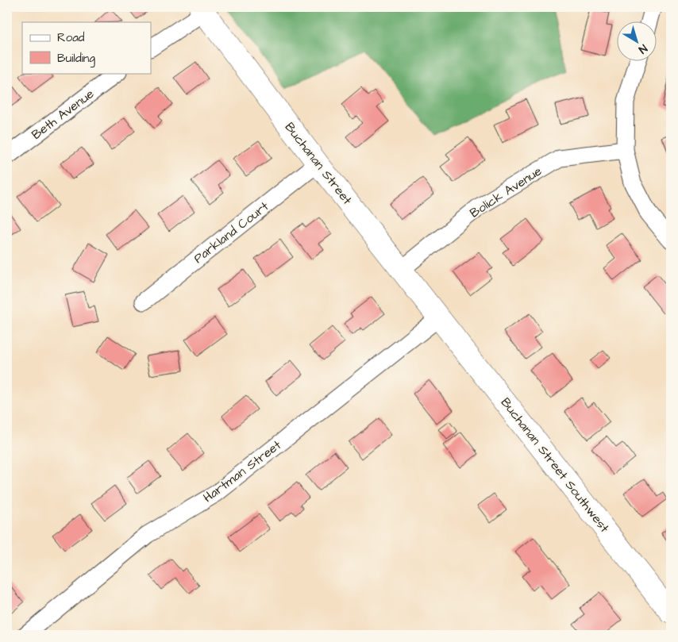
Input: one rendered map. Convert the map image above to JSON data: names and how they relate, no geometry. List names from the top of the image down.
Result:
{
  "streets": {
    "street": [
      "Beth Avenue",
      "Buchanan Street",
      "Bolick Avenue",
      "Parkland Court",
      "Buchanan Street Southwest",
      "Hartman Street"
    ]
  },
  "crossings": [
    ["Buchanan Street", "Bolick Avenue"],
    ["Buchanan Street", "Parkland Court"],
    ["Buchanan Street", "Buchanan Street Southwest"],
    ["Buchanan Street", "Hartman Street"],
    ["Buchanan Street Southwest", "Hartman Street"]
  ],
  "legend": ["Road", "Building"],
  "north": "bottom right"
}
